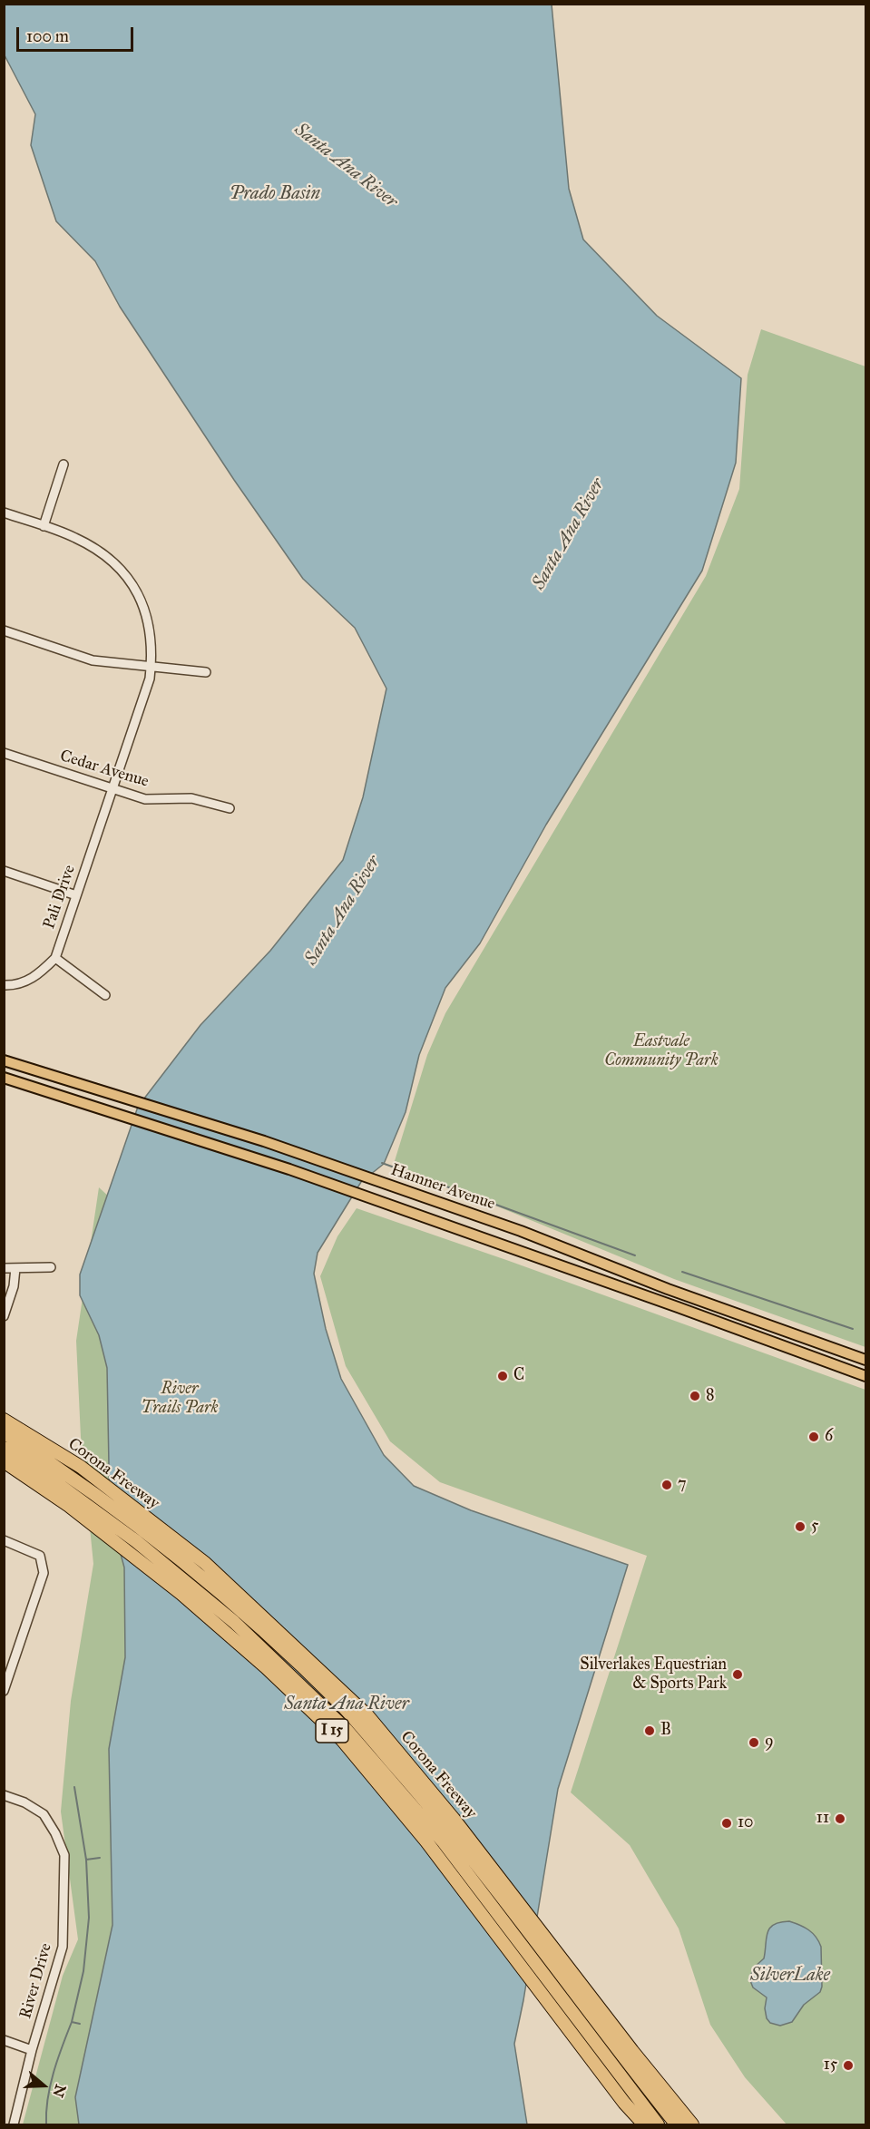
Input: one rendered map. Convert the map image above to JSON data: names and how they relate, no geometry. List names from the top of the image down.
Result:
{
  "streets": {
    "highway": ["Corona Freeway", "I 15"],
    "main road": ["Hamner Avenue"],
    "street": ["Cedar Avenue", "Pali Drive", "River Drive"]
  },
  "crossings": [
    ["Cedar Avenue", "Pali Drive"]
  ],
  "water": ["Santa Ana River", "Prado Basin", "SilverLake"],
  "parks": ["Eastvale Community Park", "River Trails Park"],
  "places": [
    "C",
    "8",
    "6",
    "7",
    "5",
    "Silverlakes Equestrian & Sports Park",
    "B",
    "9",
    "11",
    "10",
    "15"
  ],
  "scale_bar": "100 m",
  "north": "right"
}
